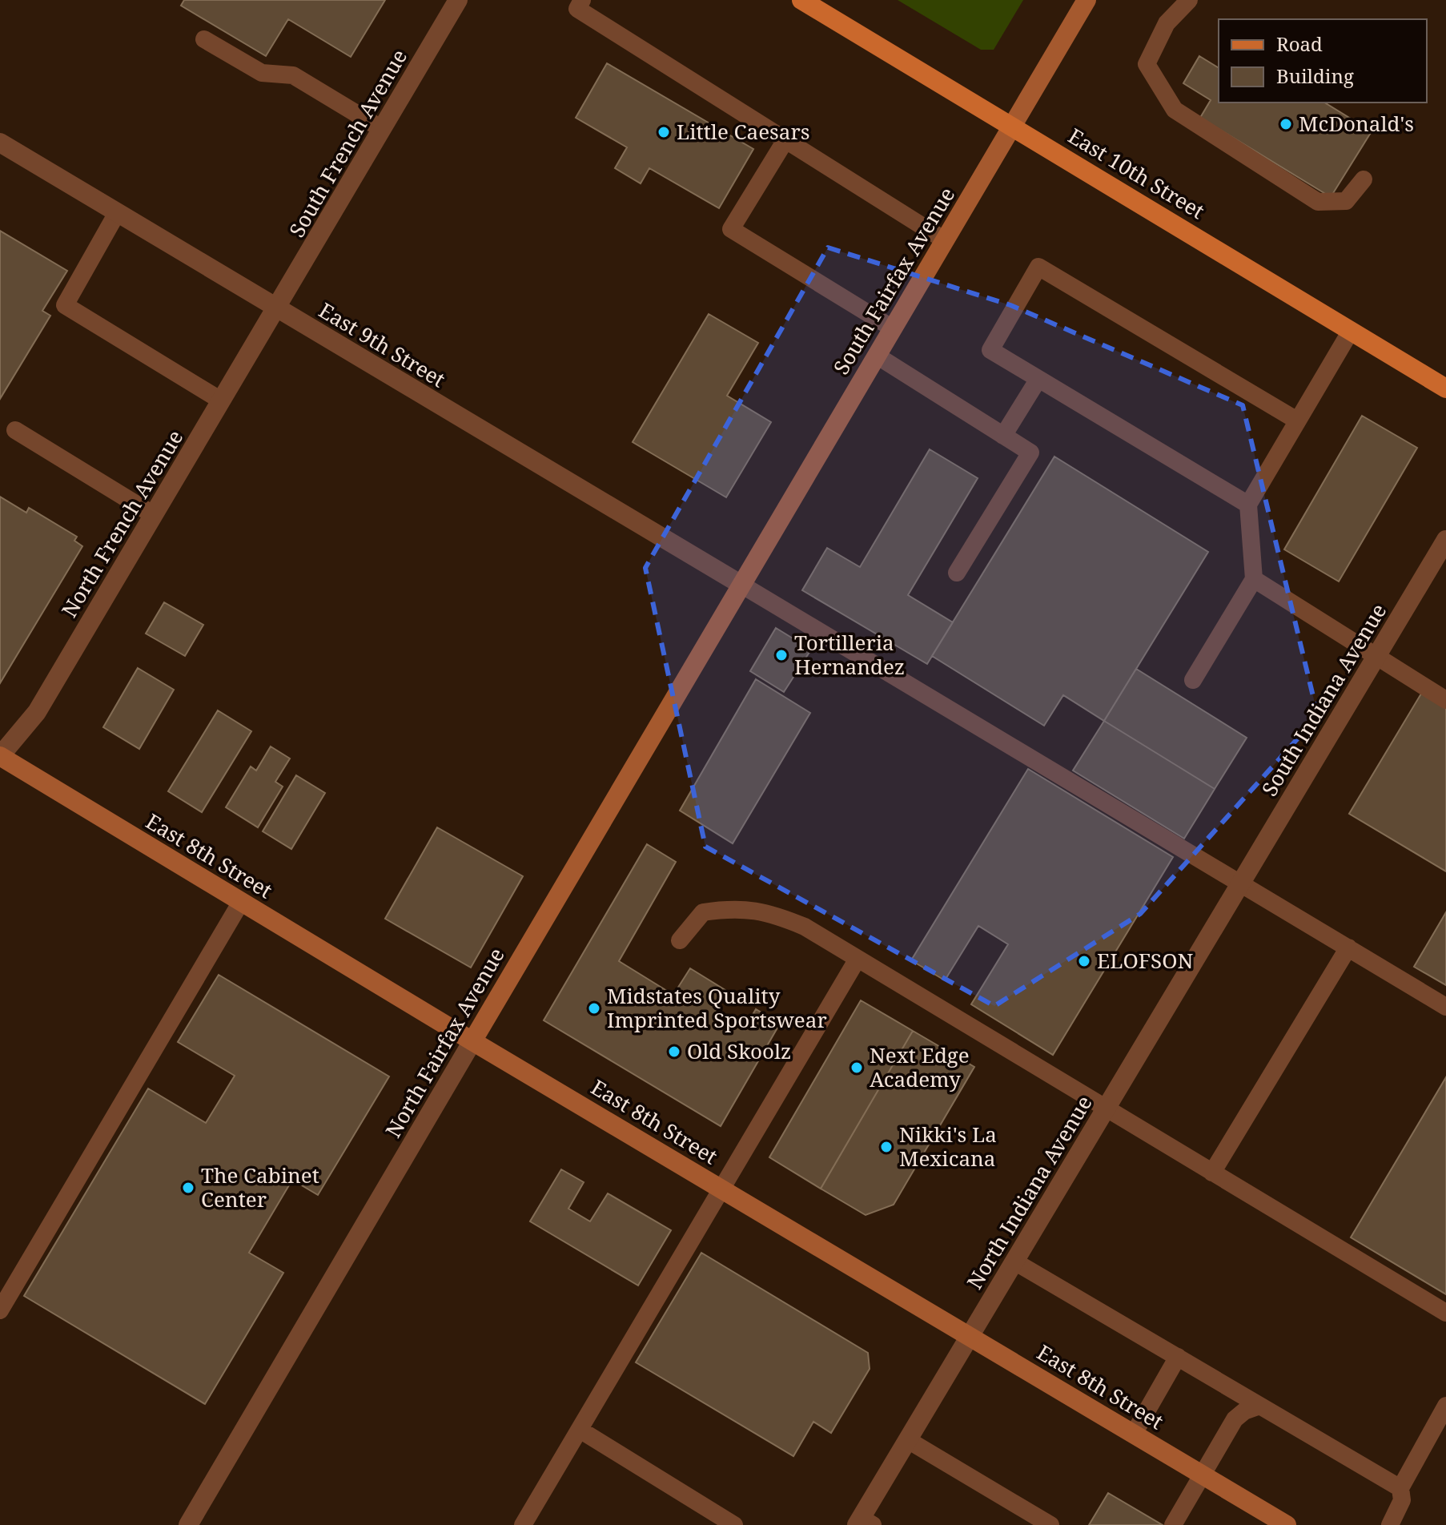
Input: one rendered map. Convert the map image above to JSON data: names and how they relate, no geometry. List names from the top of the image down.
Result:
{
  "streets": {
    "main road": [
      "East 10th Street",
      "South Fairfax Avenue",
      "East 8th Street",
      "North Fairfax Avenue"
    ],
    "street": [
      "South French Avenue",
      "East 9th Street",
      "North French Avenue",
      "South Indiana Avenue",
      "North Indiana Avenue"
    ]
  },
  "crossings": [
    ["South French Avenue", "East 9th Street"],
    ["South French Avenue", "North French Avenue"],
    ["East 10th Street", "South Fairfax Avenue"],
    ["South Fairfax Avenue", "East 9th Street"],
    ["South Fairfax Avenue", "North Fairfax Avenue"],
    ["East 9th Street", "North French Avenue"],
    ["East 9th Street", "North Fairfax Avenue"],
    ["North French Avenue", "East 8th Street"],
    ["South Indiana Avenue", "North Indiana Avenue"],
    ["East 8th Street", "North Fairfax Avenue"],
    ["East 8th Street", "North Indiana Avenue"]
  ],
  "places": [
    "McDonald's",
    "Little Caesars",
    "Tortilleria Hernandez",
    "ELOFSON",
    "Midstates Quality Imprinted Sportswear",
    "Old Skoolz",
    "Next Edge Academy",
    "Nikki's La Mexicana",
    "The Cabinet Center"
  ],
  "legend": ["Road", "Building"]
}
